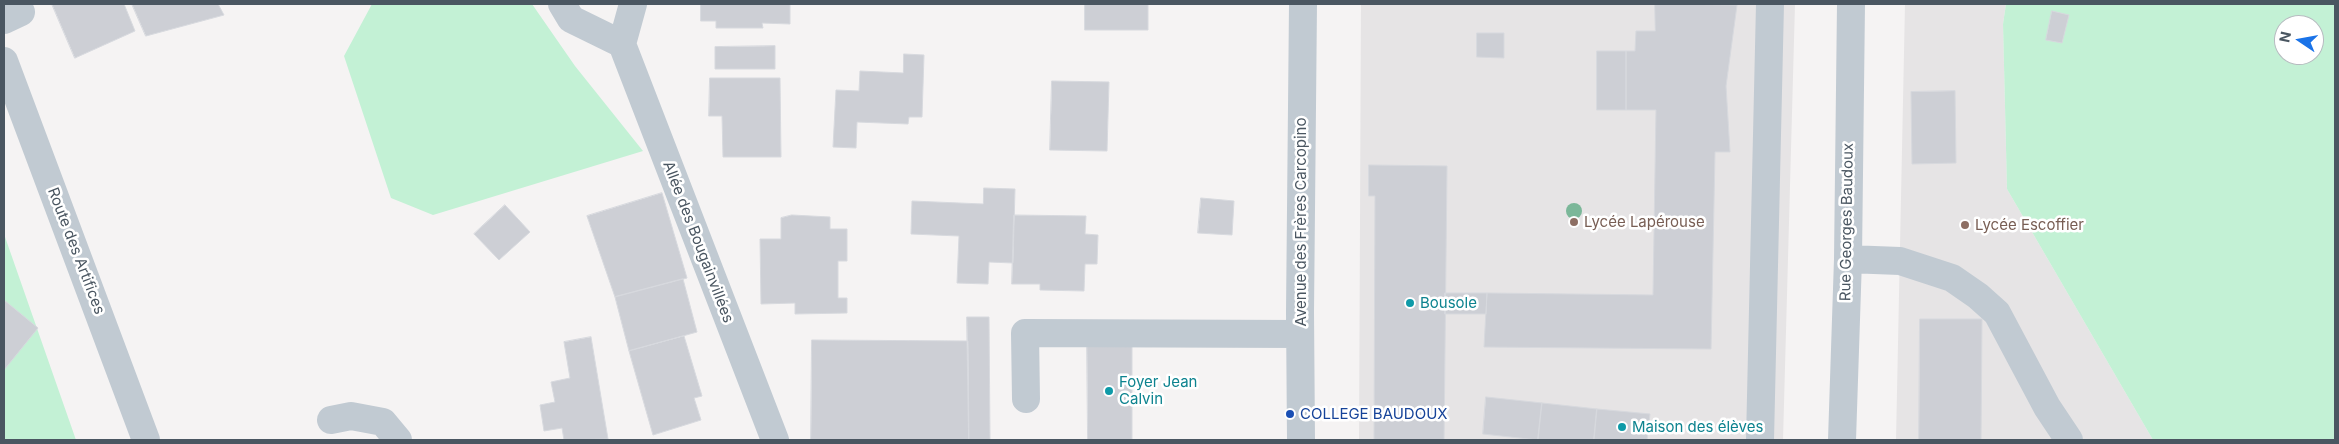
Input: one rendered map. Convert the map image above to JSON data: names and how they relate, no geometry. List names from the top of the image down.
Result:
{
  "streets": {
    "street": [
      "Avenue des Frères Carcopino",
      "Rue Georges Baudoux",
      "Allée des Bougainvillées",
      "Route des Artifices"
    ]
  },
  "places": [
    "Lycée Lapérouse",
    "Lycée Escoffier",
    "Bousole",
    "Foyer Jean Calvin",
    "COLLEGE BAUDOUX",
    "Maison des élèves"
  ],
  "north": "left"
}
